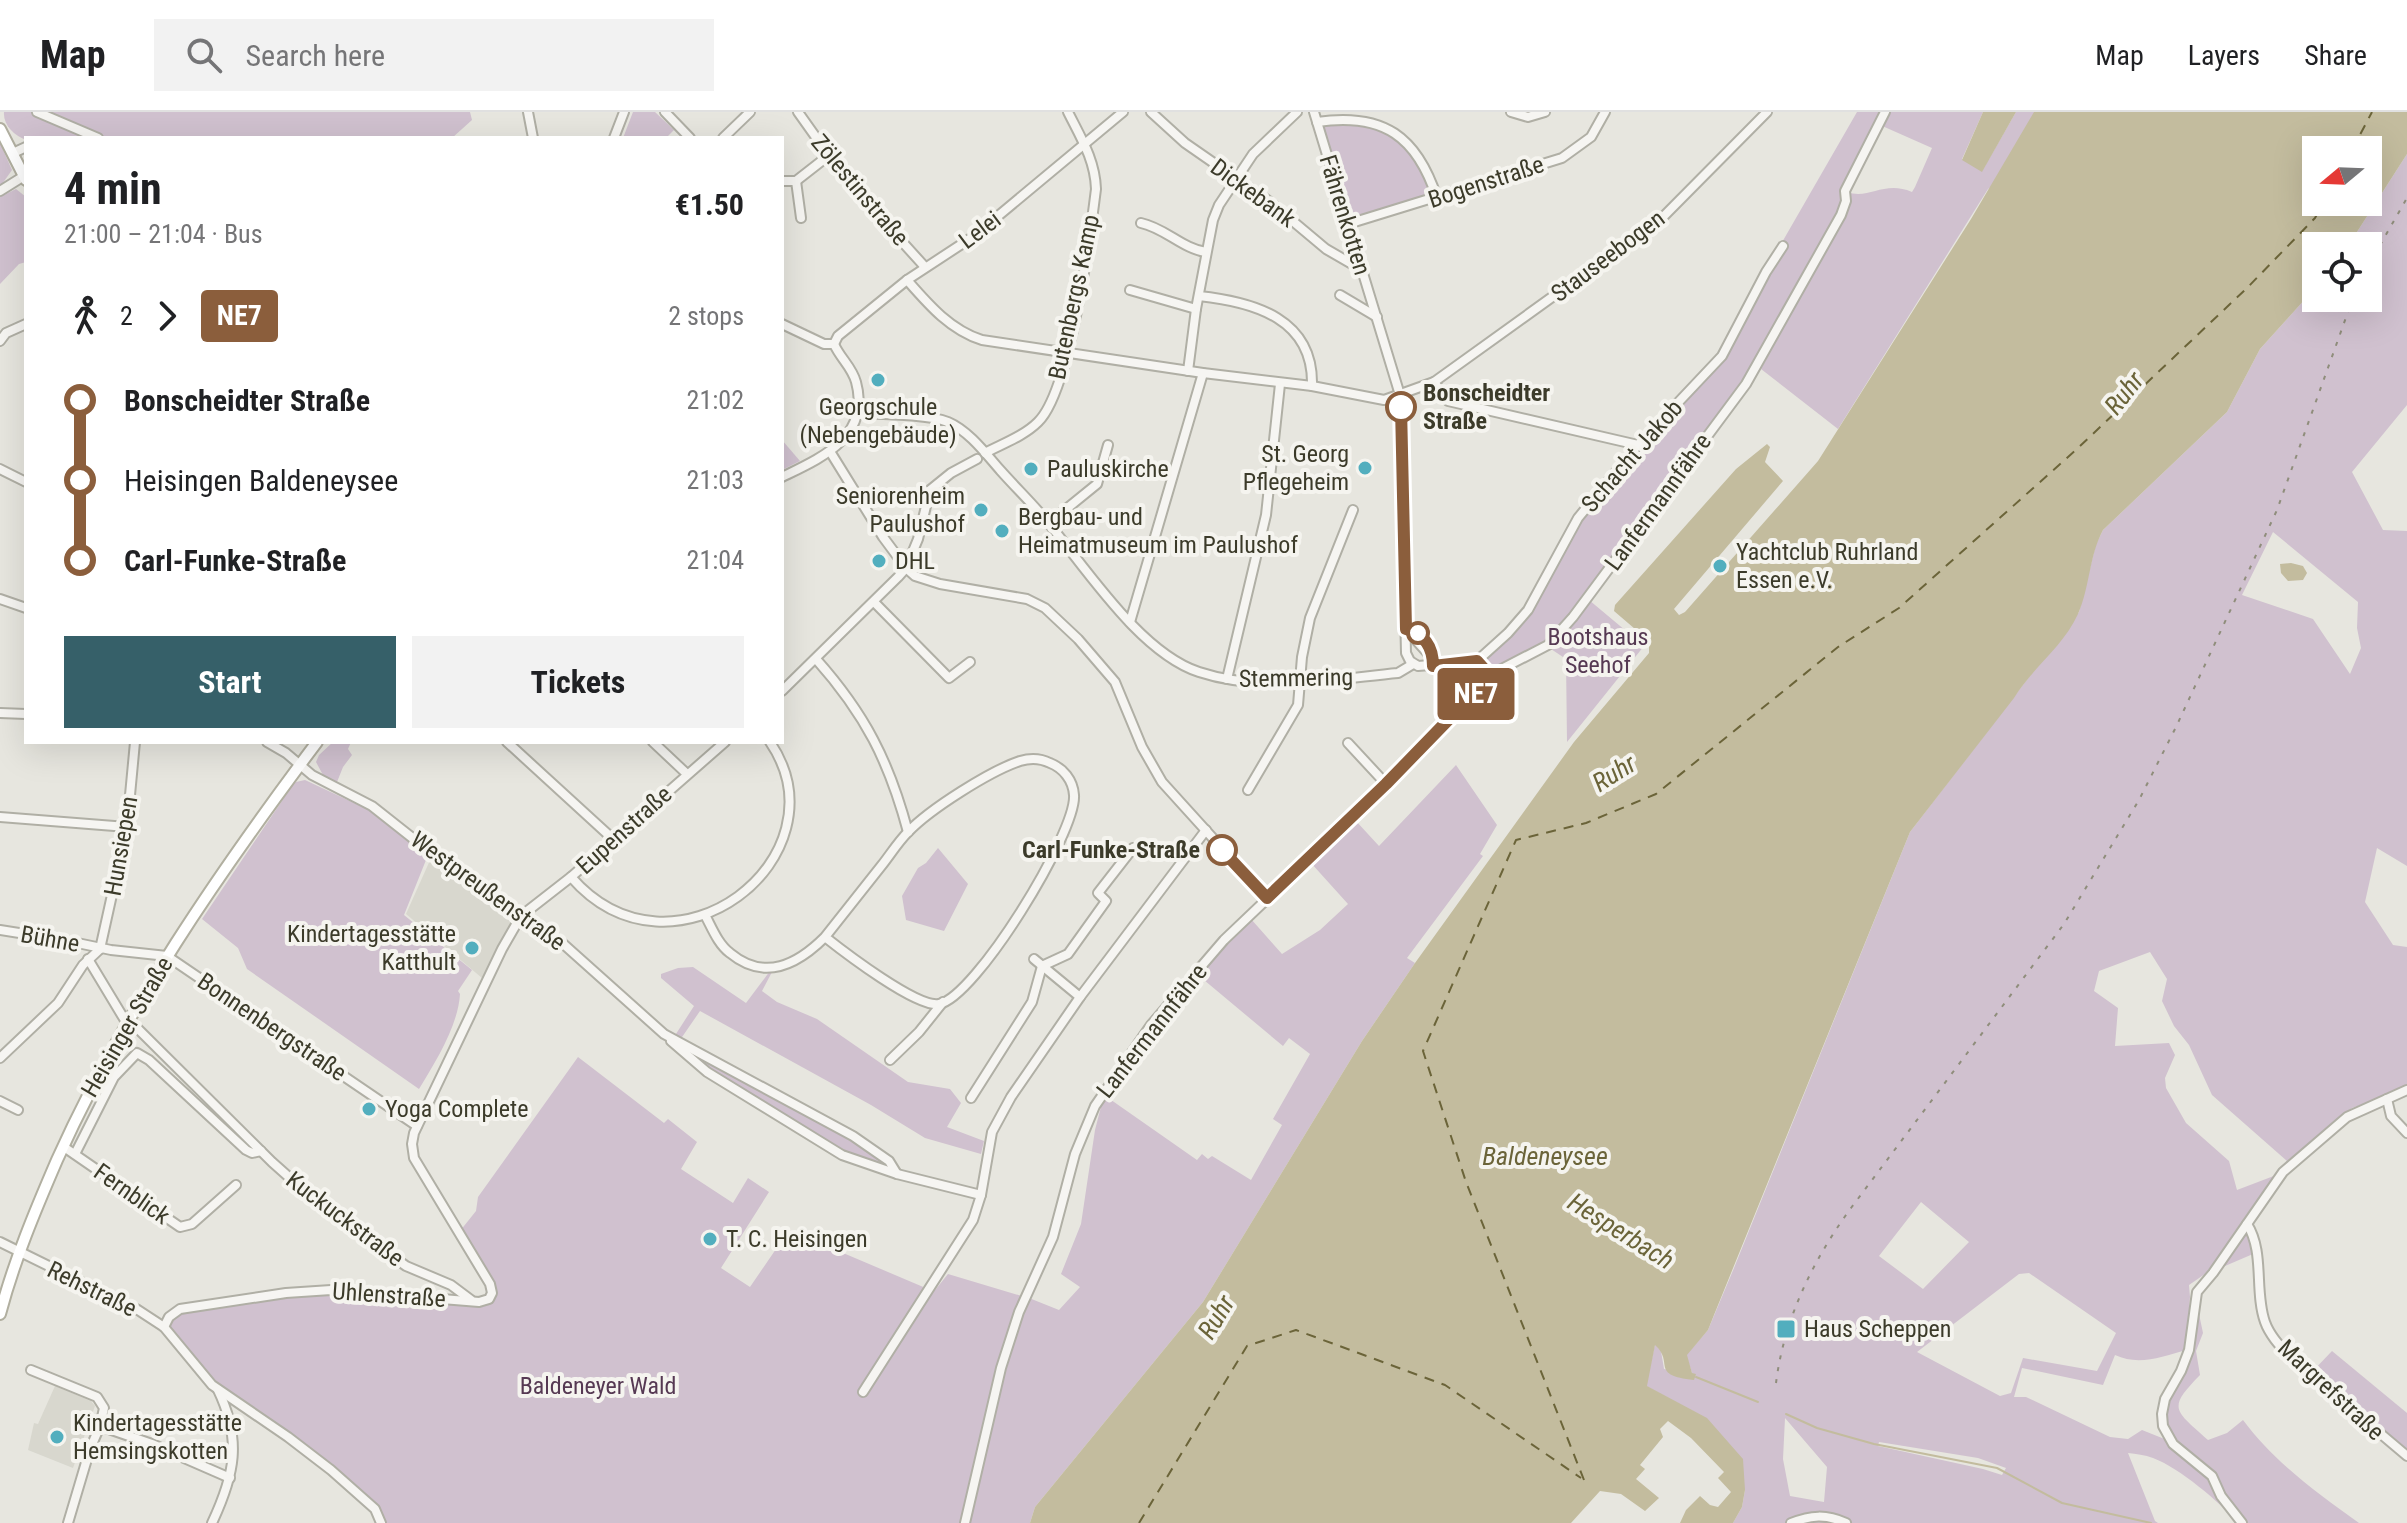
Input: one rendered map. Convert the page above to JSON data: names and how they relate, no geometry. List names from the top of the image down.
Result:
{
  "streets": {
    "main road": ["Heisinger Straße"],
    "street": [
      "Bogenstraße",
      "Zölestinstraße",
      "Dickebank",
      "Fährenkotten",
      "Lelei",
      "Stauseebogen",
      "Butenbergs Kamp",
      "Schacht Jakob",
      "Lanfermannfähre",
      "Stemmering",
      "Eupenstraße",
      "Hunsiepen",
      "Westpreußenstraße",
      "Bühne",
      "Bonnenbergstraße",
      "Fernblick",
      "Kuckuckstraße",
      "Rehstraße",
      "Uhlenstraße",
      "Margrefstraße"
    ]
  },
  "crossings": [
    ["Bogenstraße", "Fährenkotten"],
    ["Zölestinstraße", "Lelei"],
    ["Dickebank", "Fährenkotten"],
    ["Fährenkotten", "Stemmering"],
    ["Lelei", "Butenbergs Kamp"],
    ["Butenbergs Kamp", "Stemmering"],
    ["Schacht Jakob", "Stemmering"],
    ["Eupenstraße", "Westpreußenstraße"],
    ["Eupenstraße", "Uhlenstraße"],
    ["Hunsiepen", "Bühne"],
    ["Westpreußenstraße", "Heisinger Straße"],
    ["Westpreußenstraße", "Uhlenstraße"],
    ["Bühne", "Heisinger Straße"],
    ["Bühne", "Bonnenbergstraße"],
    ["Heisinger Straße", "Bonnenbergstraße"],
    ["Heisinger Straße", "Fernblick"],
    ["Heisinger Straße", "Kuckuckstraße"],
    ["Heisinger Straße", "Rehstraße"],
    ["Bonnenbergstraße", "Uhlenstraße"],
    ["Kuckuckstraße", "Uhlenstraße"],
    ["Rehstraße", "Uhlenstraße"]
  ],
  "water": ["Ruhr", "Baldeneysee", "Hesperbach"],
  "parks": ["Bootshaus Seehof", "Baldeneyer Wald"],
  "places": {
    "other": [
      "Georgschule (Nebengebäude)",
      "Bonscheidter Straße",
      "St. Georg Pflegeheim",
      "Pauluskirche",
      "Seniorenheim Paulushof",
      "Bergbau- und Heimatmuseum im Paulushof",
      "DHL",
      "Yachtclub Ruhrland Essen e.V.",
      "Carl-Funke-Straße",
      "Kindertagesstätte Katthult",
      "Yoga Complete",
      "T. C. Heisingen",
      "Kindertagesstätte Hemsingskotten"
    ],
    "transit": ["Haus Scheppen"]
  },
  "lines": ["bus line NE7"],
  "north": "left",
  "page": {
    "header": "Map",
    "search": "Search here",
    "nav": ["Map", "Layers", "Share"],
    "on_map": "NE7",
    "heading": ["4 min", "21:00 – 21:04 · Bus", "€1.50"],
    "legs": ["2", "NE7", "2 stops"],
    "list": [
      {
        "name": "Bonscheidter Straße",
        "value": "21:02"
      },
      {
        "name": "Heisingen Baldeneysee",
        "value": "21:03"
      },
      {
        "name": "Carl-Funke-Straße",
        "value": "21:04"
      }
    ],
    "buttons": ["Start", "Tickets"]
  }
}
